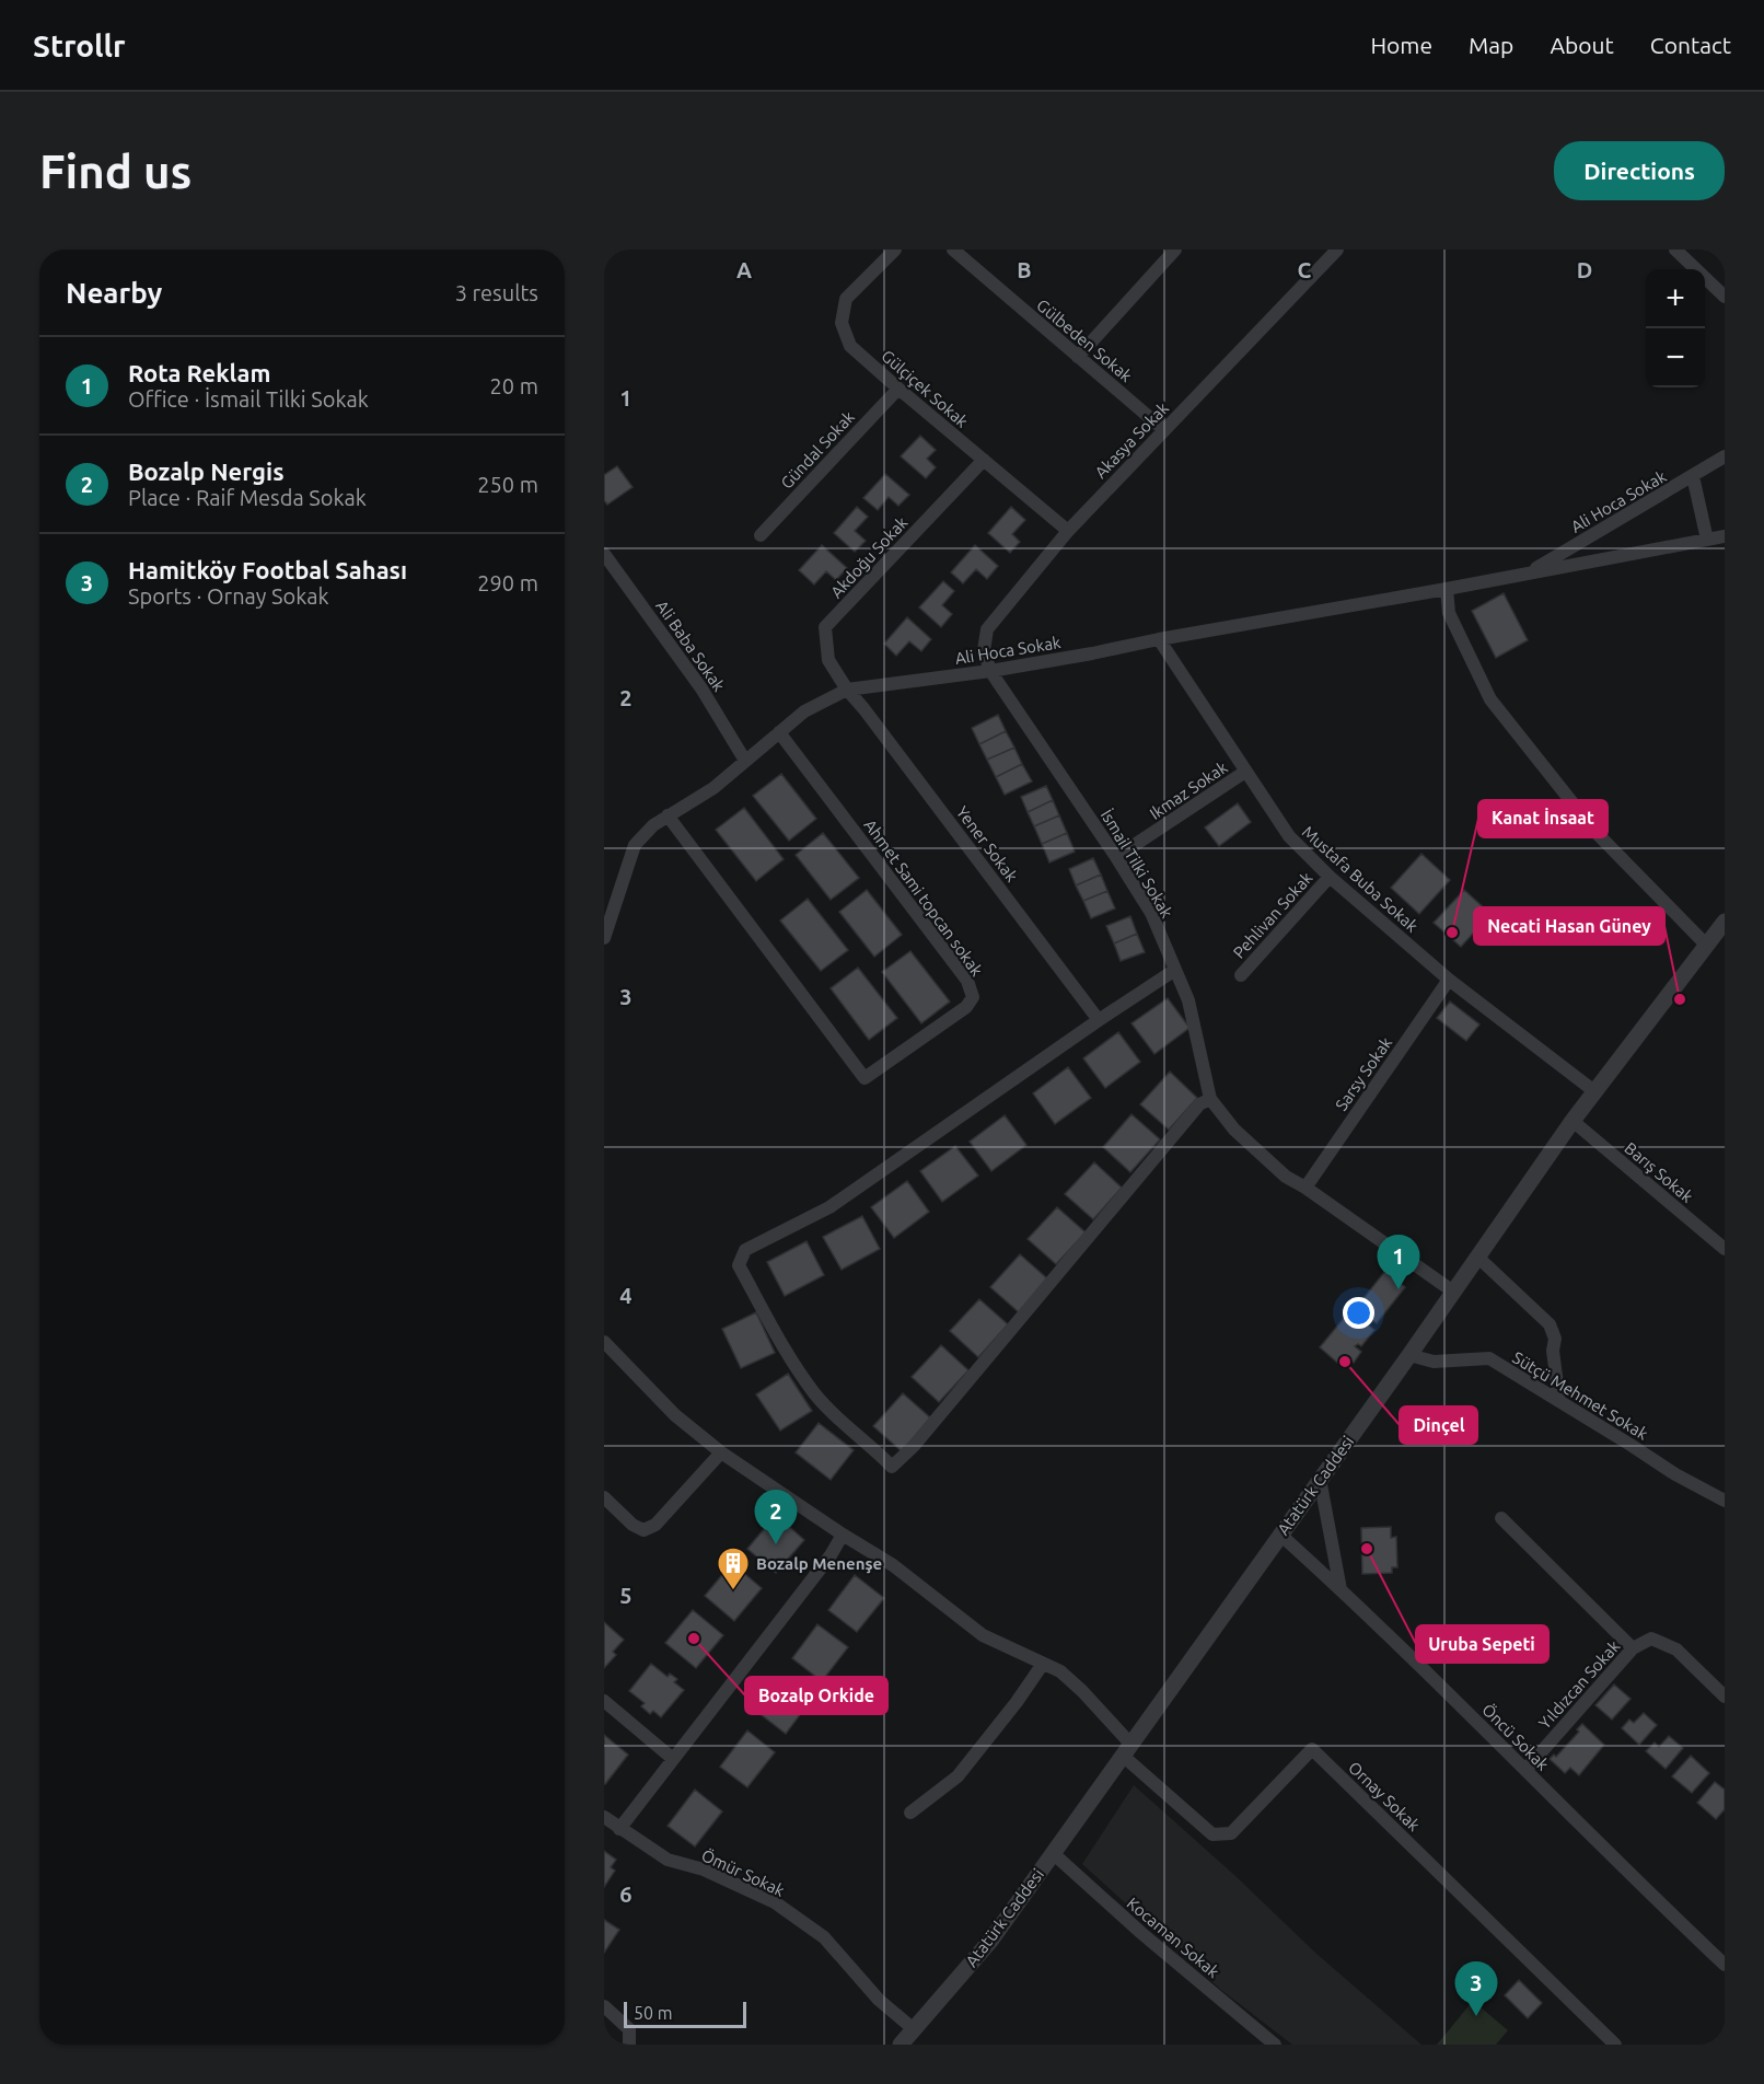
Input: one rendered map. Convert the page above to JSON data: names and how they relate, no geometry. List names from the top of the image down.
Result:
{
  "streets": {
    "street": [
      "Gülbeden Sokak",
      "Gülçiçek Sokak",
      "Akasya Sokak",
      "Gündal Sokak",
      "Ali Hoca Sokak",
      "Akdoğu Sokak",
      "Ali Baba Sokak",
      "Ikmaz Sokak",
      "Yener Sokak",
      "İsmail Tilki Sokak",
      "Mustafa Buba Sokak",
      "Ahmet Sami topcan sokak",
      "Pehlivan Sokak",
      "Sarsy Sokak",
      "Barış Sokak",
      "Sütçü Mehmet Sokak",
      "Atatürk Caddesi",
      "Yıldızcan Sokak",
      "Öncü Sokak",
      "Ornay Sokak",
      "Ömür Sokak",
      "Kocaman Sokak"
    ]
  },
  "crossings": [
    ["Gülbeden Sokak", "Akasya Sokak"],
    ["Gülçiçek Sokak", "Akasya Sokak"],
    ["Gülçiçek Sokak", "Gündal Sokak"],
    ["Gülçiçek Sokak", "Akdoğu Sokak"],
    ["Akasya Sokak", "Ali Hoca Sokak"],
    ["Akasya Sokak", "İsmail Tilki Sokak"],
    ["Ali Hoca Sokak", "Akdoğu Sokak"],
    ["Ali Hoca Sokak", "Ali Baba Sokak"],
    ["Ali Hoca Sokak", "Yener Sokak"],
    ["Ali Hoca Sokak", "İsmail Tilki Sokak"],
    ["Ali Hoca Sokak", "Mustafa Buba Sokak"],
    ["Ali Hoca Sokak", "Ahmet Sami topcan sokak"],
    ["Akdoğu Sokak", "Yener Sokak"],
    ["Ikmaz Sokak", "İsmail Tilki Sokak"],
    ["Ikmaz Sokak", "Mustafa Buba Sokak"],
    ["İsmail Tilki Sokak", "Sarsy Sokak"],
    ["İsmail Tilki Sokak", "Atatürk Caddesi"],
    ["Mustafa Buba Sokak", "Pehlivan Sokak"],
    ["Mustafa Buba Sokak", "Sarsy Sokak"],
    ["Mustafa Buba Sokak", "Atatürk Caddesi"],
    ["Barış Sokak", "Atatürk Caddesi"],
    ["Sütçü Mehmet Sokak", "Atatürk Caddesi"],
    ["Atatürk Caddesi", "Öncü Sokak"],
    ["Atatürk Caddesi", "Ornay Sokak"],
    ["Atatürk Caddesi", "Ömür Sokak"],
    ["Atatürk Caddesi", "Kocaman Sokak"],
    ["Yıldızcan Sokak", "Öncü Sokak"]
  ],
  "places": {
    "other": [
      "Kanat İnsaat",
      "Necati Hasan Güney",
      "Dinçel",
      "Uruba Sepeti",
      "Bozalp Orkide"
    ],
    "building": ["Bozalp Menenşe"]
  },
  "scale_bar": "50 m",
  "page": {
    "header": "Strollr",
    "nav": [
      "Home",
      "Map",
      "About",
      "Contact"
    ],
    "buttons": "Directions",
    "title": "Find us",
    "heading": ["Nearby", "3 results"],
    "map_buttons": ["+", "−"],
    "list": [
      {
        "mark": "1",
        "name": "Rota Reklam",
        "note": "Office · İsmail Tilki Sokak",
        "value": "20 m"
      },
      {
        "mark": "2",
        "name": "Bozalp Nergis",
        "note": "Place · Raif Mesda Sokak",
        "value": "250 m"
      },
      {
        "mark": "3",
        "name": "Hamitköy Footbal Sahası",
        "note": "Sports · Ornay Sokak",
        "value": "290 m"
      }
    ],
    "pins": ["1", "2", "3"],
    "scale": "50 m"
  },
  "grid": {
    "columns": [
      "A",
      "B",
      "C",
      "D"
    ],
    "rows": [
      "1",
      "2",
      "3",
      "4",
      "5",
      "6"
    ]
  }
}
